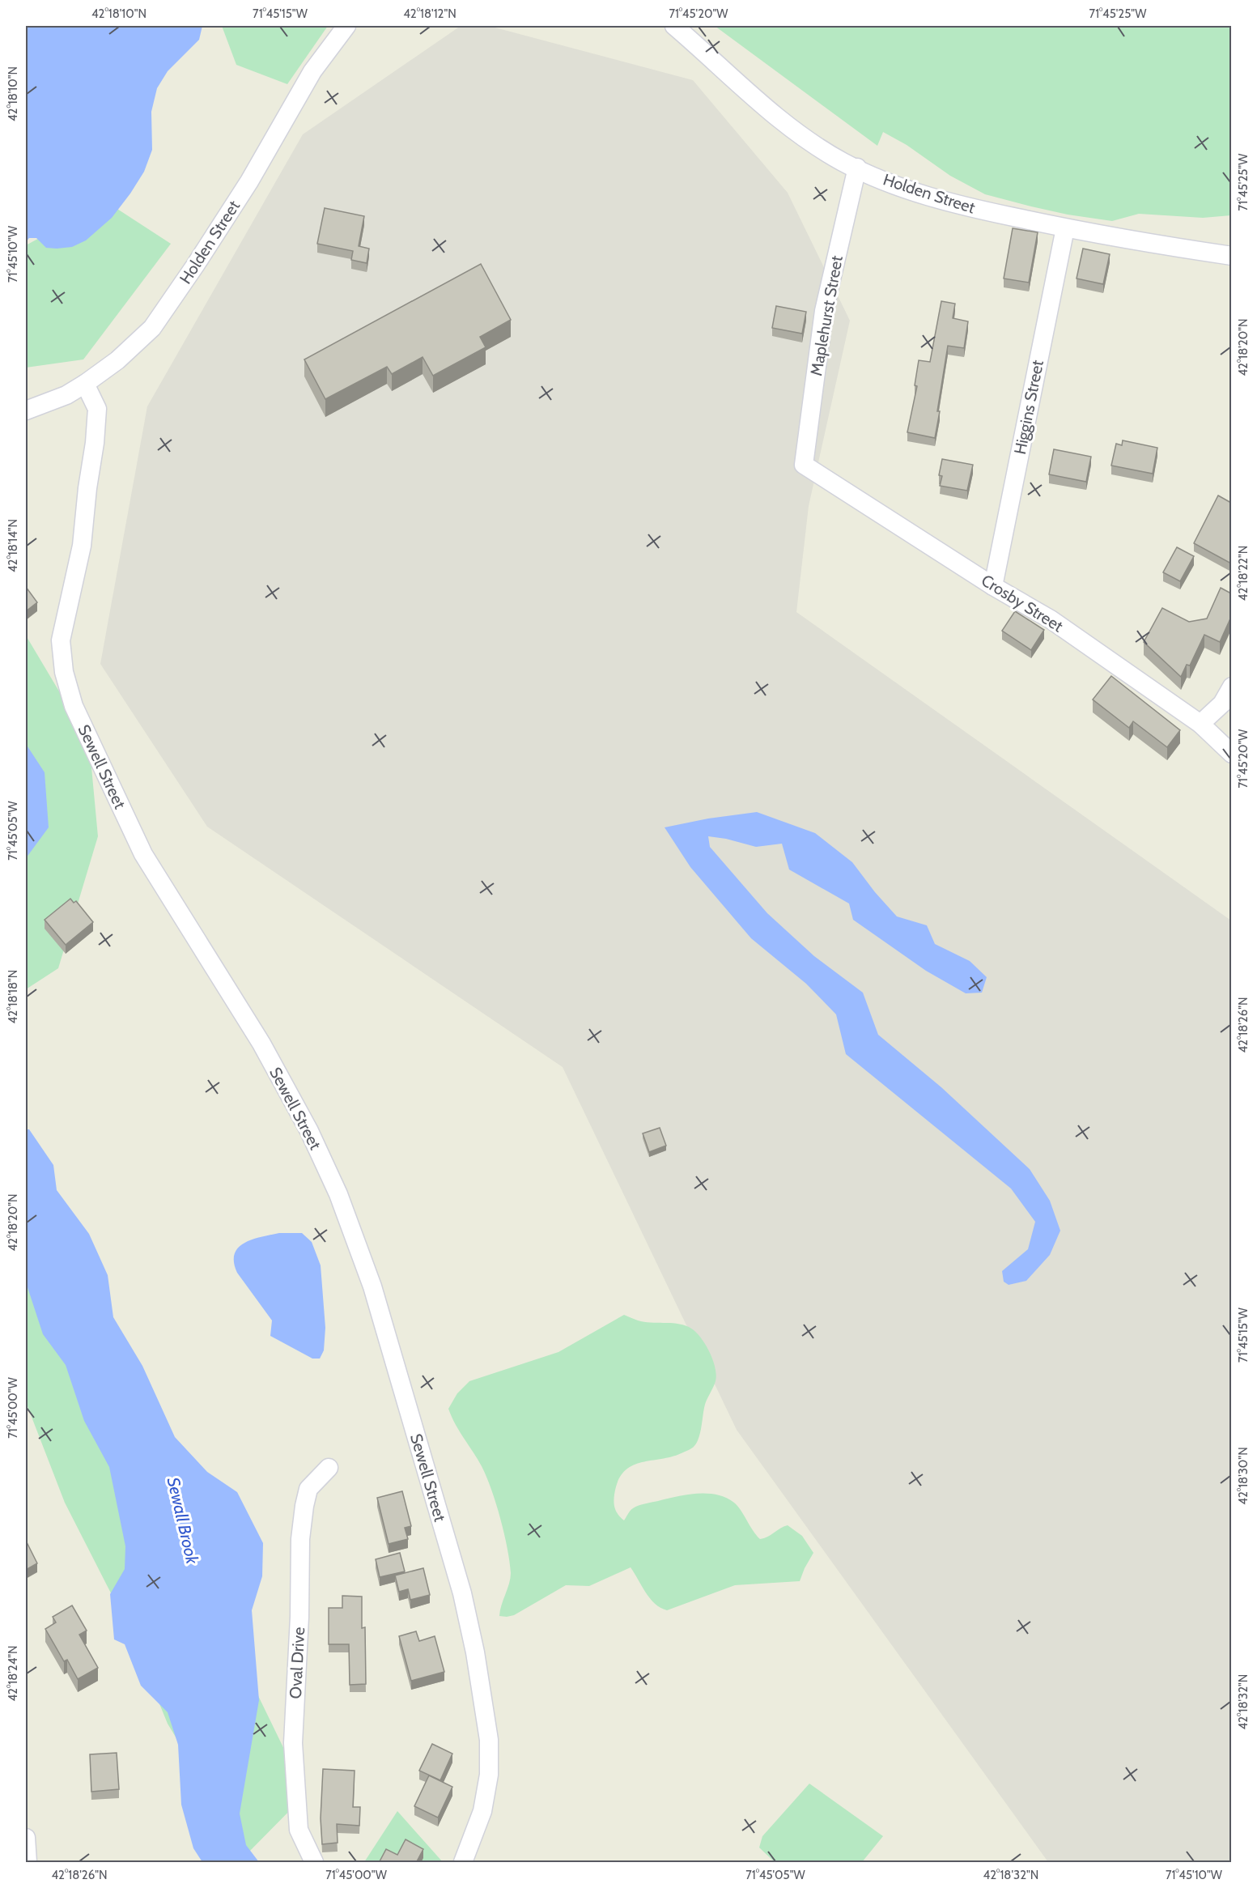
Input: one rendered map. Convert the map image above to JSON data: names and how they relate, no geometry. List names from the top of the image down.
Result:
{
  "streets": {
    "street": [
      "Holden Street",
      "Maplehurst Street",
      "Higgins Street",
      "Crosby Street",
      "Sewell Street",
      "Oval Drive"
    ]
  },
  "crossings": [
    ["Holden Street", "Maplehurst Street"],
    ["Holden Street", "Higgins Street"],
    ["Holden Street", "Sewell Street"],
    ["Maplehurst Street", "Crosby Street"],
    ["Higgins Street", "Crosby Street"]
  ],
  "water": ["Sewall Brook"],
  "coordinates": [
    "42°18'10\"N",
    "71°45'15\"W",
    "42°18'12\"N",
    "71°45'20\"W",
    "71°45'25\"W",
    "71°45'10\"W",
    "42°18'20\"N",
    "42°18'14\"N",
    "42°18'22\"N",
    "71°45'05\"W",
    "42°18'18\"N",
    "42°18'26\"N",
    "71°45'00\"W",
    "42°18'30\"N",
    "42°18'24\"N",
    "42°18'32\"N"
  ]
}
